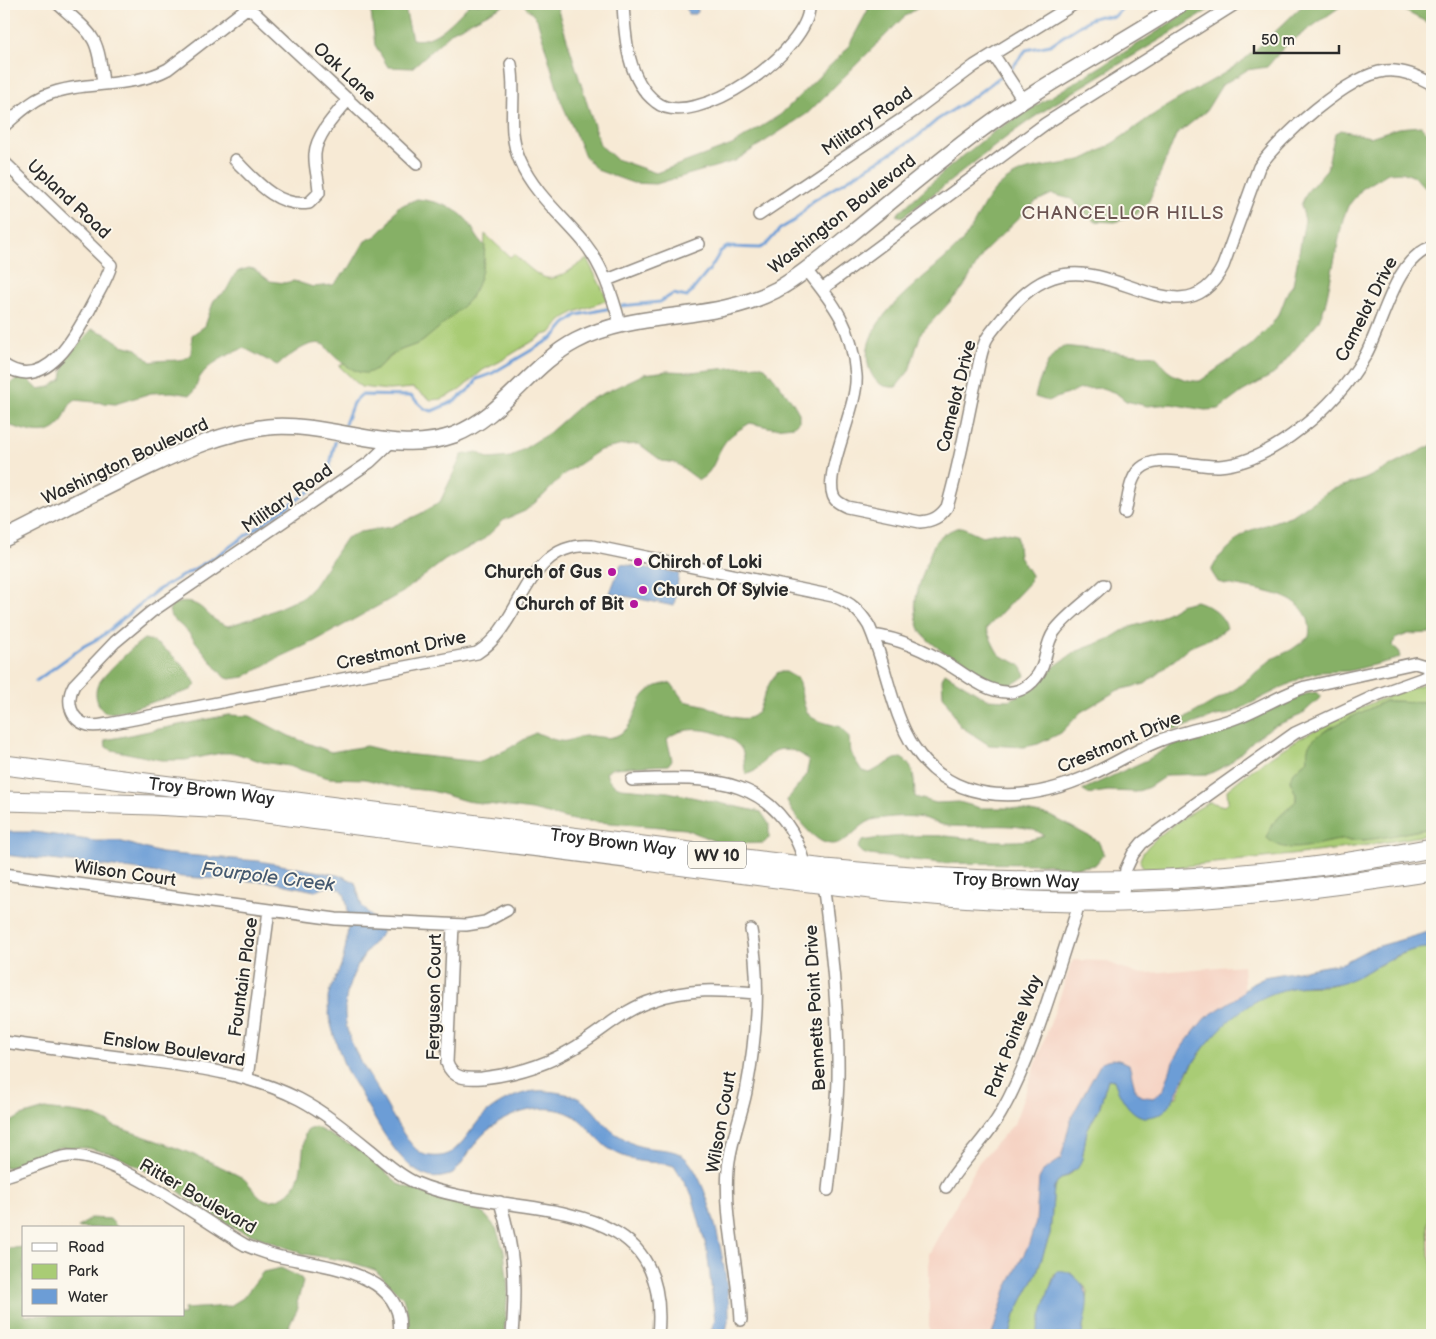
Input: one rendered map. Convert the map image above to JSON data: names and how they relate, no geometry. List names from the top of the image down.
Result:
{
  "streets": {
    "main road": ["Troy Brown Way", "WV 10"],
    "street": [
      "Oak Lane",
      "Military Road",
      "Upland Road",
      "Washington Boulevard",
      "Camelot Drive",
      "Crestmont Drive",
      "Wilson Court",
      "Fountain Place",
      "Ferguson Court",
      "Bennetts Point Drive",
      "Park Pointe Way",
      "Enslow Boulevard",
      "Ritter Boulevard"
    ]
  },
  "crossings": [
    ["Military Road", "Washington Boulevard"],
    ["Military Road", "Crestmont Drive"],
    ["Washington Boulevard", "Camelot Drive"],
    ["Crestmont Drive", "Troy Brown Way"],
    ["Troy Brown Way", "Bennetts Point Drive"],
    ["Troy Brown Way", "Park Pointe Way"],
    ["Wilson Court", "Fountain Place"],
    ["Wilson Court", "Ferguson Court"],
    ["Fountain Place", "Enslow Boulevard"]
  ],
  "districts": ["CHANCELLOR HILLS"],
  "water": ["Fourpole Creek"],
  "places": [
    "Chirch of Loki",
    "Church of Gus",
    "Church Of Sylvie",
    "Church of Bit"
  ],
  "legend": ["Road", "Park", "Water"],
  "scale_bar": "50 m"
}
